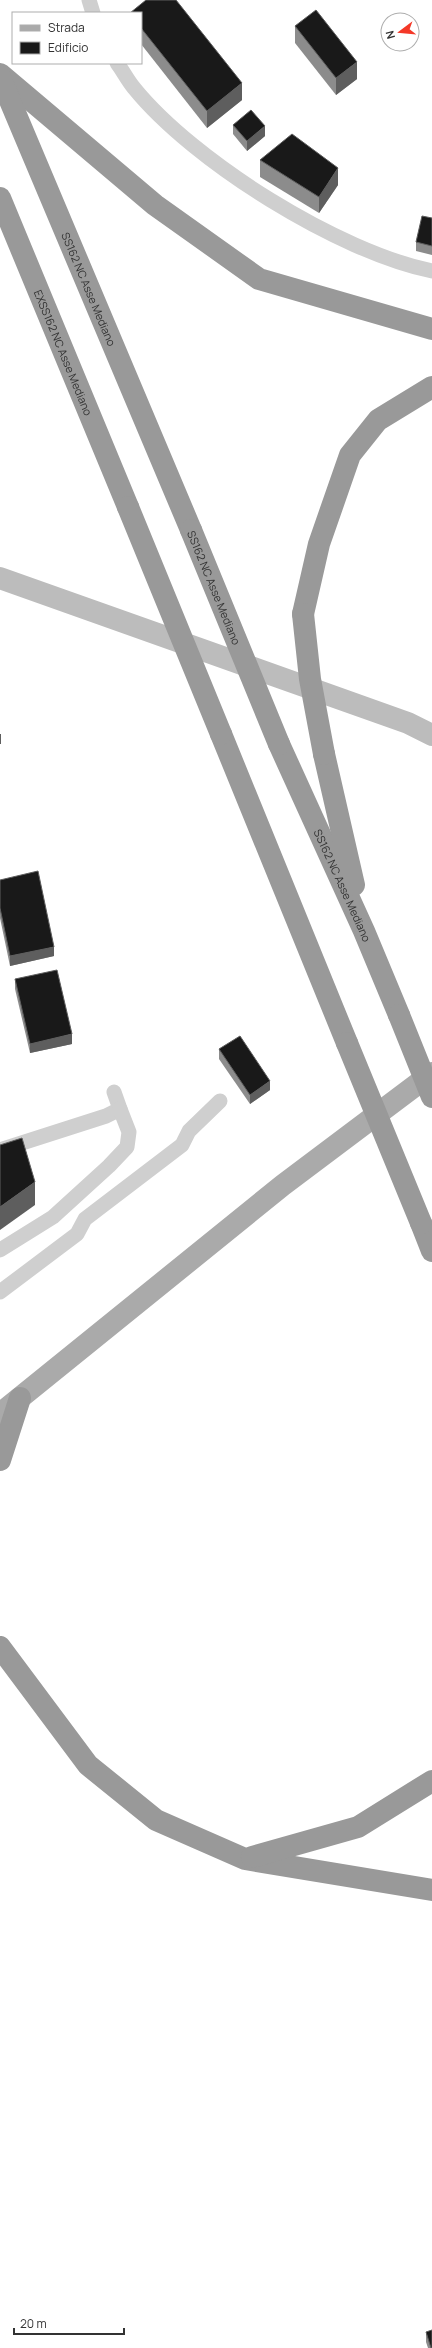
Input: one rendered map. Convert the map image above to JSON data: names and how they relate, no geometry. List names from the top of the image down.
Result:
{
  "streets": {
    "highway": ["SS162 NC Asse Mediano", "EXSS162 NC Asse Mediano"]
  },
  "legend": ["Strada", "Edificio"],
  "scale_bar": "20 m",
  "north": "left"
}
